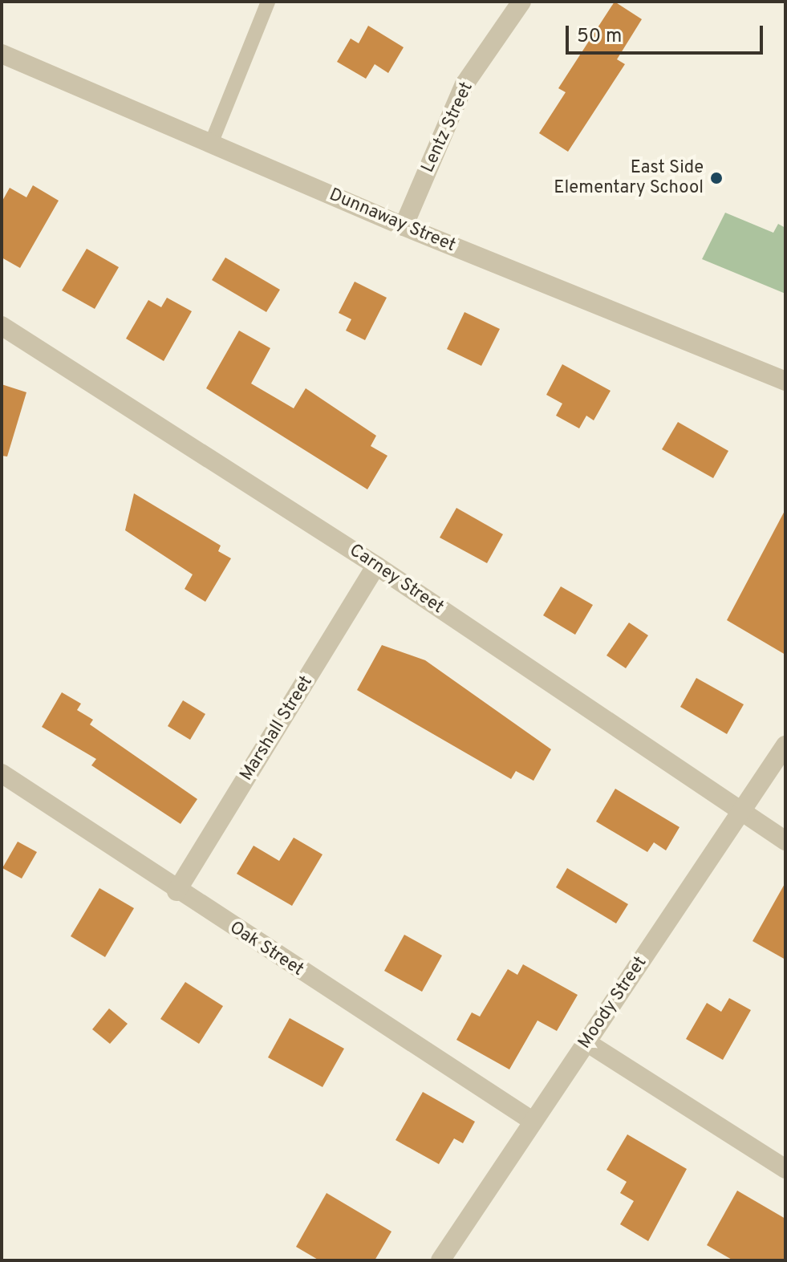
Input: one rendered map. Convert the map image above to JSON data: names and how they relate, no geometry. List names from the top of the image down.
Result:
{
  "streets": {
    "street": [
      "Lentz Street",
      "Dunnaway Street",
      "Carney Street",
      "Marshall Street",
      "Oak Street",
      "Moody Street"
    ]
  },
  "crossings": [
    ["Lentz Street", "Dunnaway Street"],
    ["Carney Street", "Marshall Street"],
    ["Carney Street", "Moody Street"],
    ["Marshall Street", "Oak Street"],
    ["Oak Street", "Moody Street"]
  ],
  "places": ["East Side Elementary School"],
  "scale_bar": "50 m"
}
